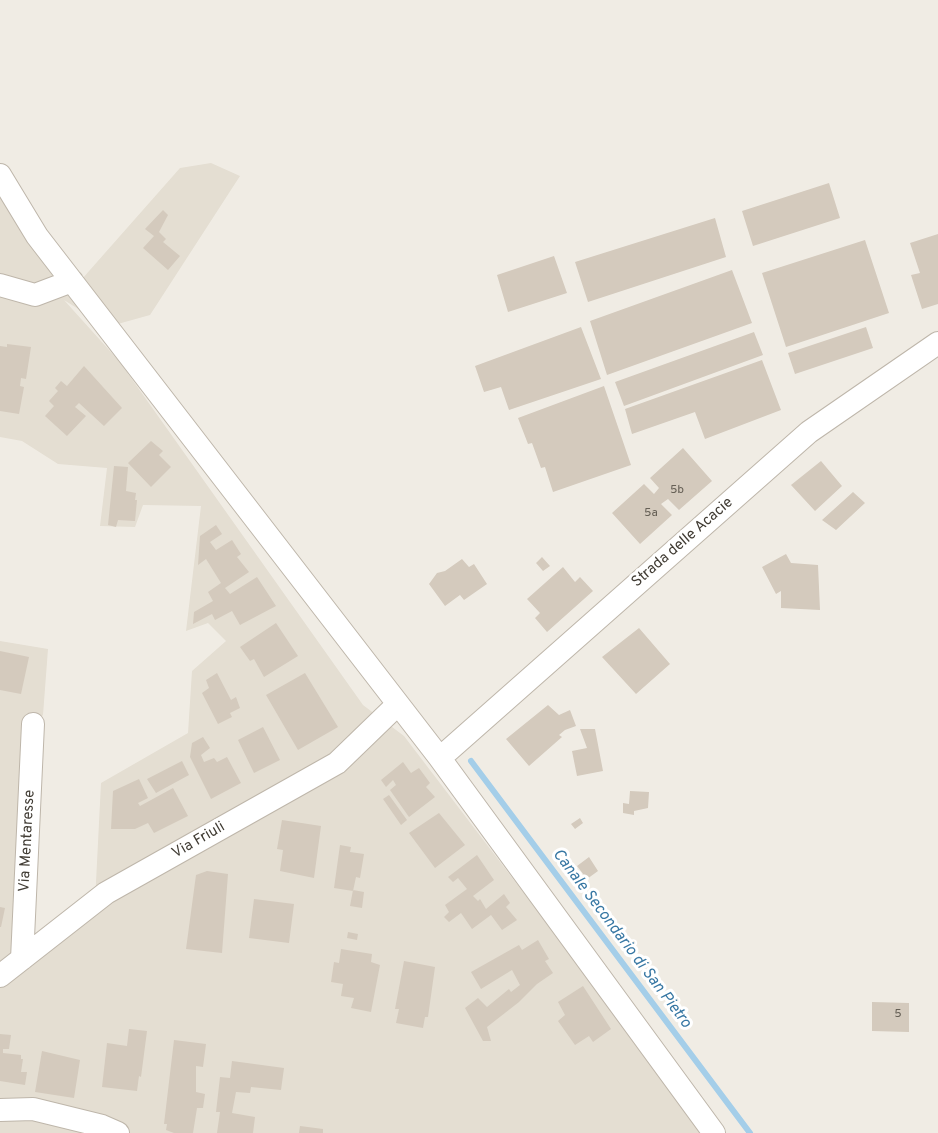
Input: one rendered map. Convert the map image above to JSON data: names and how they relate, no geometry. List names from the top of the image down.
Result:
{
  "streets": {
    "street": ["Strada delle Acacie", "Via Mentaresse", "Via Friuli"]
  },
  "crossings": [
    ["Via Mentaresse", "Via Friuli"]
  ],
  "water": ["Canale Secondario di San Pietro"],
  "house_numbers": ["5b", "5a", "5"]
}
